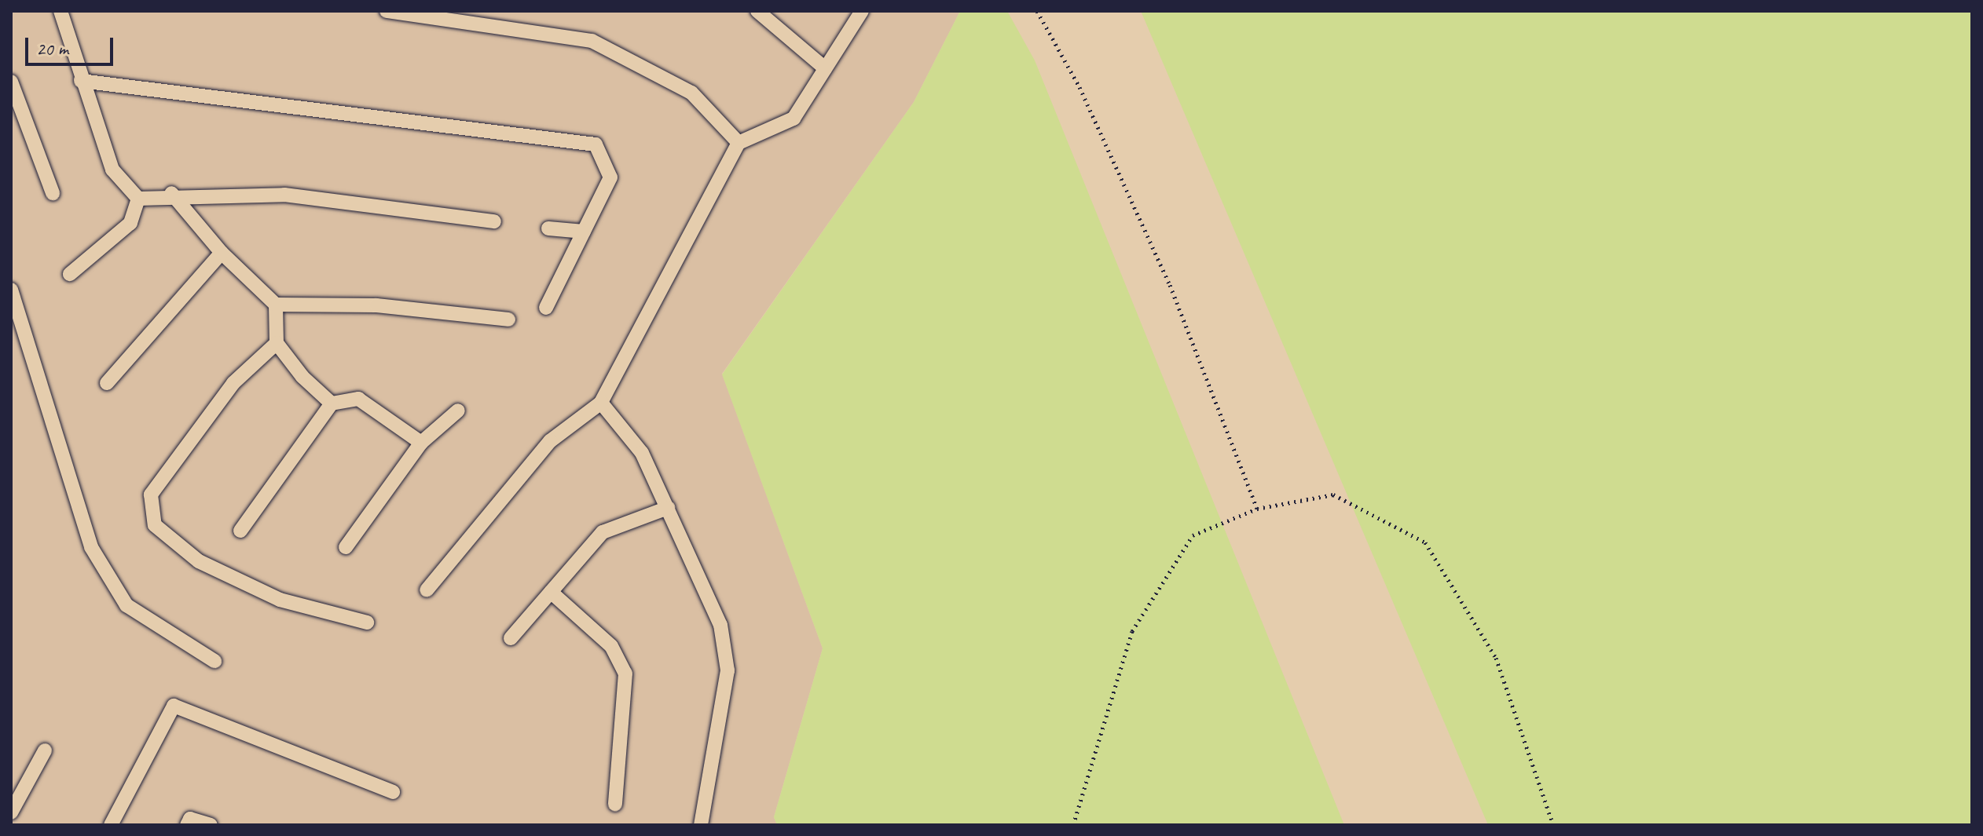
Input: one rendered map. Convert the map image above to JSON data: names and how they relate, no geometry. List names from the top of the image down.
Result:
{
  "scale_bar": "20 m"
}
